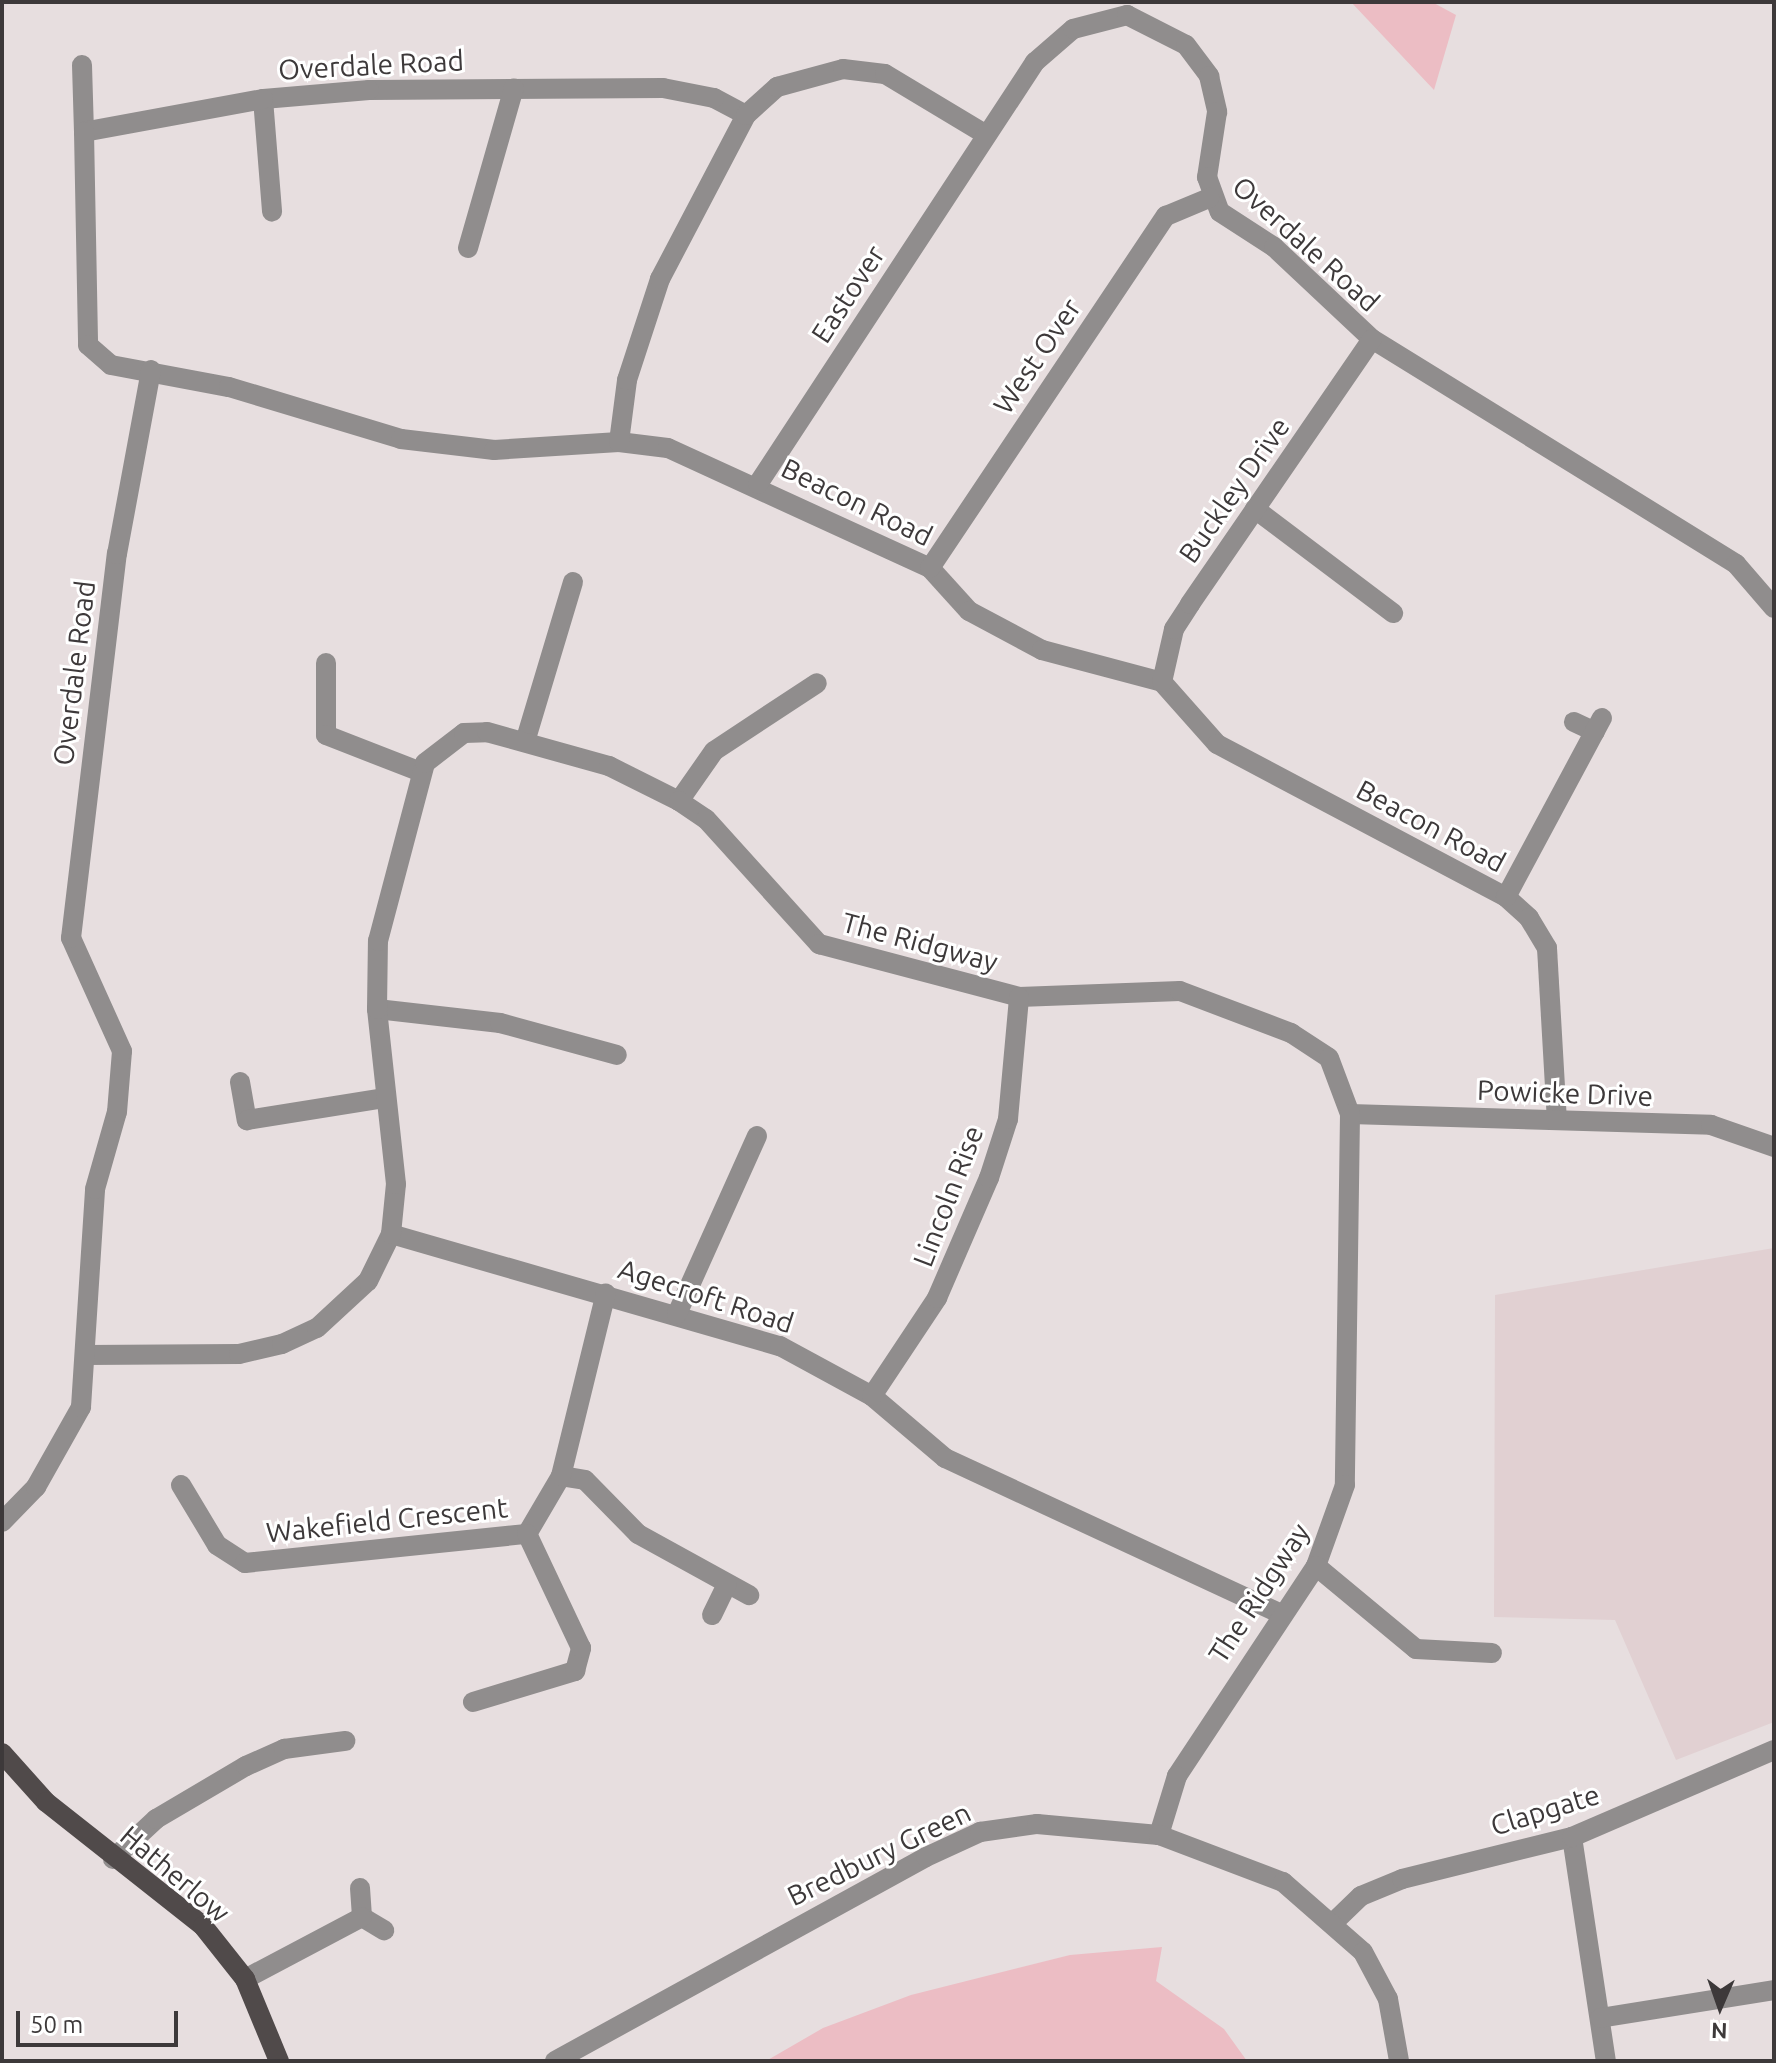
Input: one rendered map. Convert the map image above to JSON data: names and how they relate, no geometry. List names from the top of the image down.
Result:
{
  "streets": {
    "main road": ["Hatherlow"],
    "street": [
      "Overdale Road",
      "Eastover",
      "West Over",
      "Buckley Drive",
      "Beacon Road",
      "The Ridgway",
      "Powicke Drive",
      "Lincoln Rise",
      "Agecroft Road",
      "Wakefield Crescent",
      "Clapgate",
      "Bredbury Green"
    ]
  },
  "crossings": [
    ["Overdale Road", "Eastover"],
    ["Overdale Road", "West Over"],
    ["Overdale Road", "Buckley Drive"],
    ["Overdale Road", "Beacon Road"],
    ["Overdale Road", "The Ridgway"],
    ["Eastover", "Beacon Road"],
    ["West Over", "Beacon Road"],
    ["Buckley Drive", "Beacon Road"],
    ["Beacon Road", "Powicke Drive"],
    ["The Ridgway", "Powicke Drive"],
    ["The Ridgway", "Lincoln Rise"],
    ["The Ridgway", "Agecroft Road"],
    ["The Ridgway", "Bredbury Green"],
    ["Lincoln Rise", "Agecroft Road"],
    ["Agecroft Road", "Wakefield Crescent"],
    ["Clapgate", "Bredbury Green"]
  ],
  "scale_bar": "50 m",
  "north": "bottom"
}
